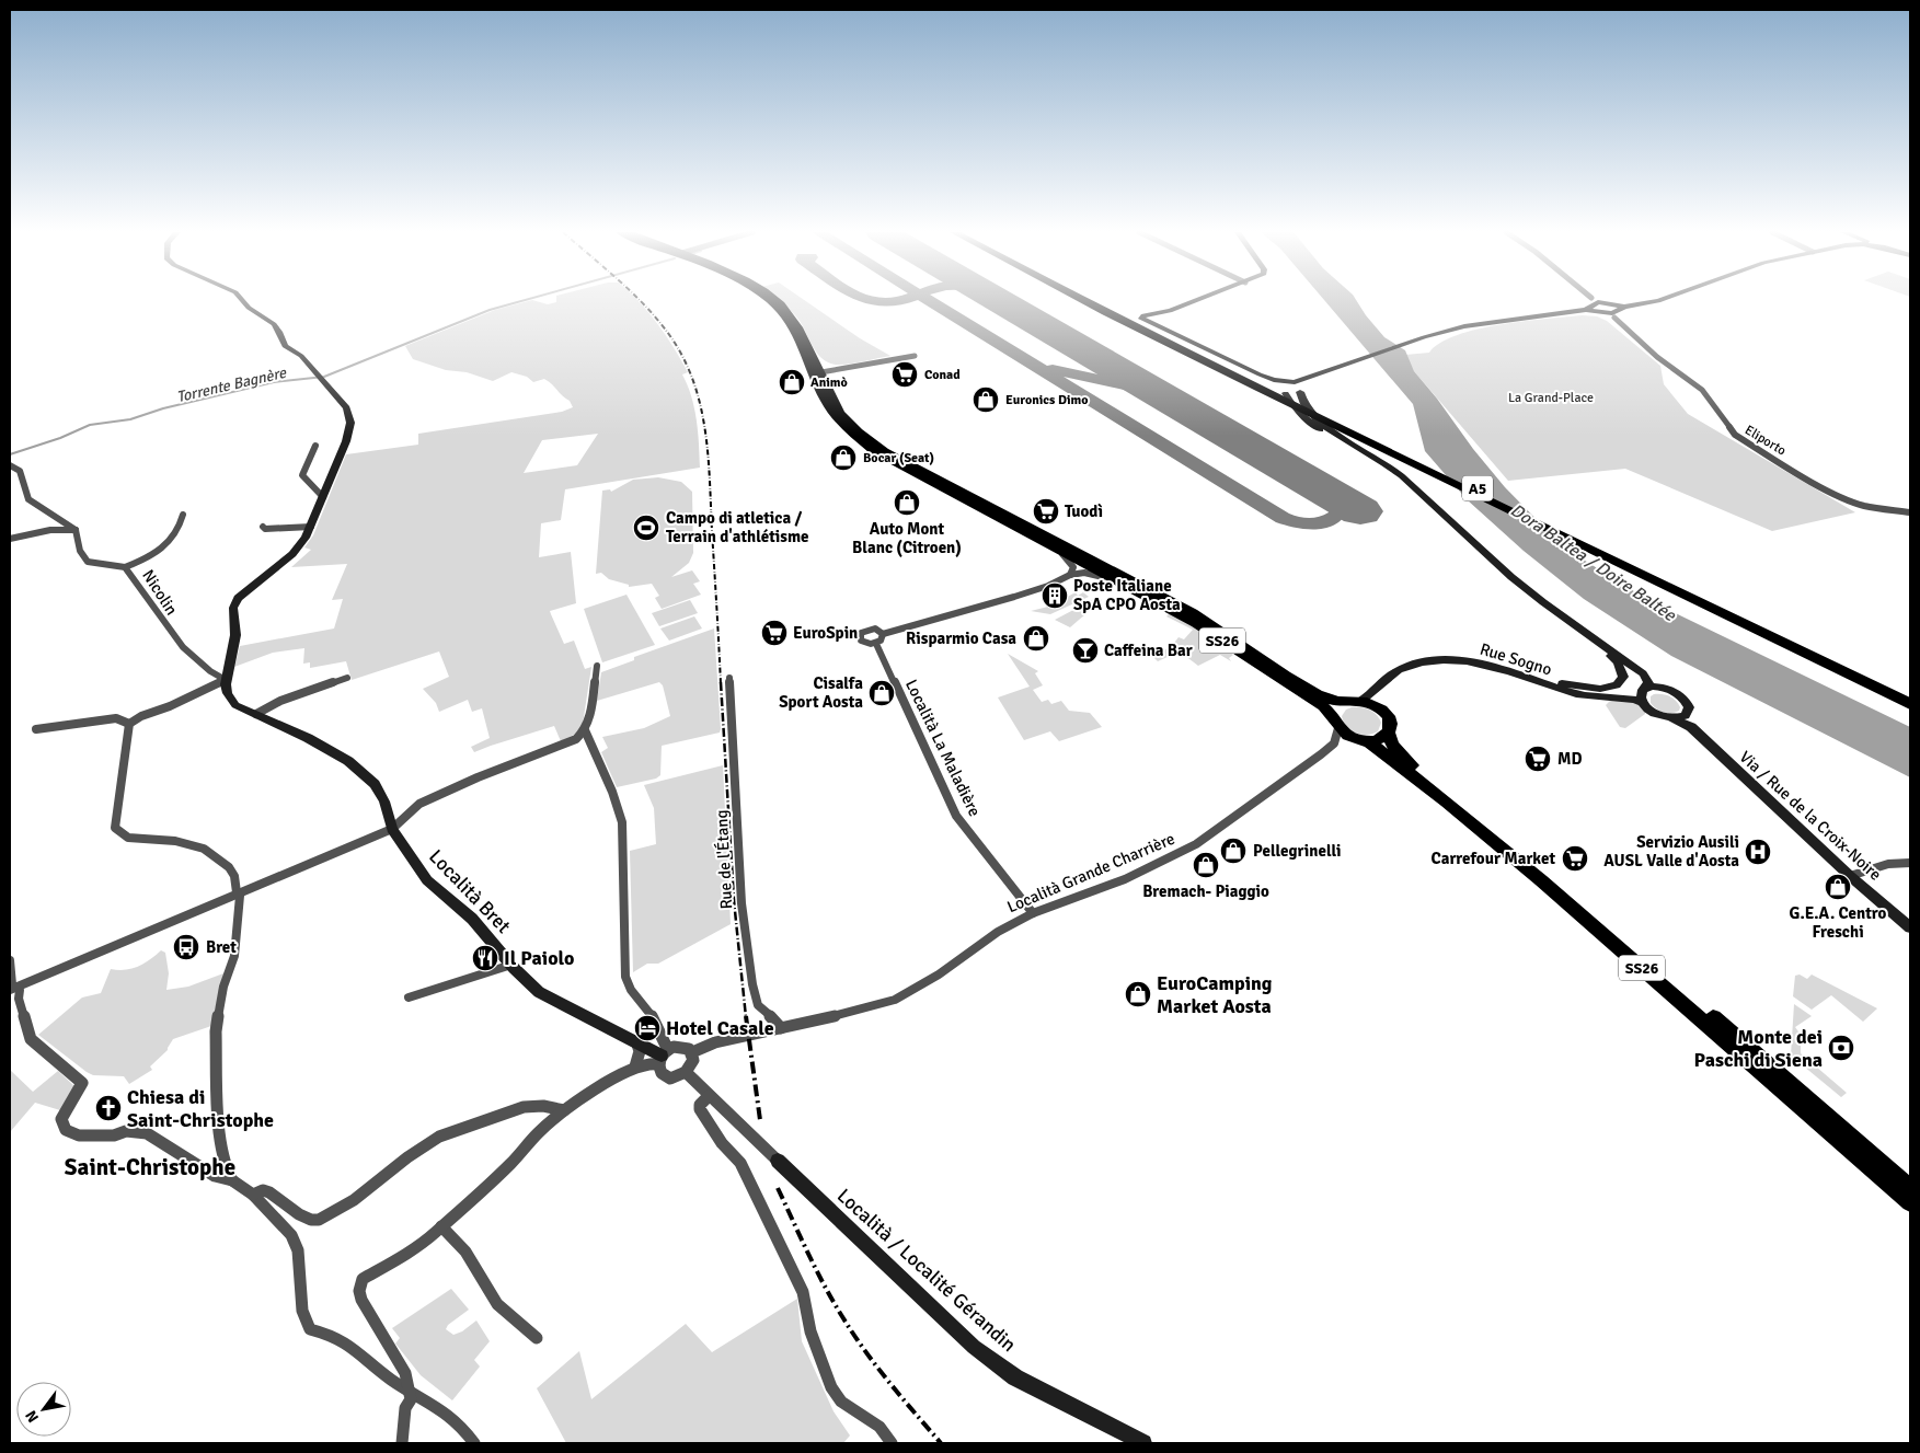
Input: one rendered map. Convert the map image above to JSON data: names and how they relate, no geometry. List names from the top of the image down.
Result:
{
  "streets": {
    "highway": ["A5"],
    "main road": ["SS26"],
    "street": [
      "Eliporto",
      "Nicolin",
      "Rue Sogno",
      "Località La Maladière",
      "Via / Rue de la Croix-Noire",
      "Rue de l'Étang",
      "Località Grande Charrière",
      "Località Bret",
      "Località / Localité Gérandin"
    ]
  },
  "crossings": [
    ["Nicolin", "Località Bret"],
    ["SS26", "Rue Sogno"],
    ["SS26", "Località Grande Charrière"],
    ["Rue Sogno", "Via / Rue de la Croix-Noire"],
    ["Rue Sogno", "Località Grande Charrière"],
    ["Località La Maladière", "Località Grande Charrière"],
    ["Rue de l'Étang", "Località Grande Charrière"],
    ["Località Grande Charrière", "Località Bret"]
  ],
  "districts": ["Saint-Christophe"],
  "water": ["Torrente Bagnère", "Dora Baltea / Doire Baltée"],
  "parks": ["La Grand-Place"],
  "places": {
    "supermarket": [
      "Conad",
      "Tuodì",
      "EuroSpin",
      "MD",
      "Carrefour Market"
    ],
    "shop": [
      "Animò",
      "Euronics Dimo",
      "Bocar (Seat)",
      "Auto Mont Blanc (Citroen)",
      "Risparmio Casa",
      "Cisalfa Sport Aosta",
      "Pellegrinelli",
      "Bremach- Piaggio",
      "G.E.A. Centro Freschi",
      "EuroCamping Market Aosta"
    ],
    "sports": ["Campo di atletica / Terrain d'athlétisme"],
    "building": ["Poste Italiane SpA CPO Aosta"],
    "bar": ["Caffeina Bar"],
    "hospital": ["Servizio Ausili AUSL Valle d'Aosta"],
    "bus stop": ["Bret"],
    "restaurant": ["Il Paiolo"],
    "hotel": ["Hotel Casale"],
    "bank": ["Monte dei Paschi di Siena"],
    "church": ["Chiesa di Saint-Christophe"]
  },
  "north": "bottom left"
}
